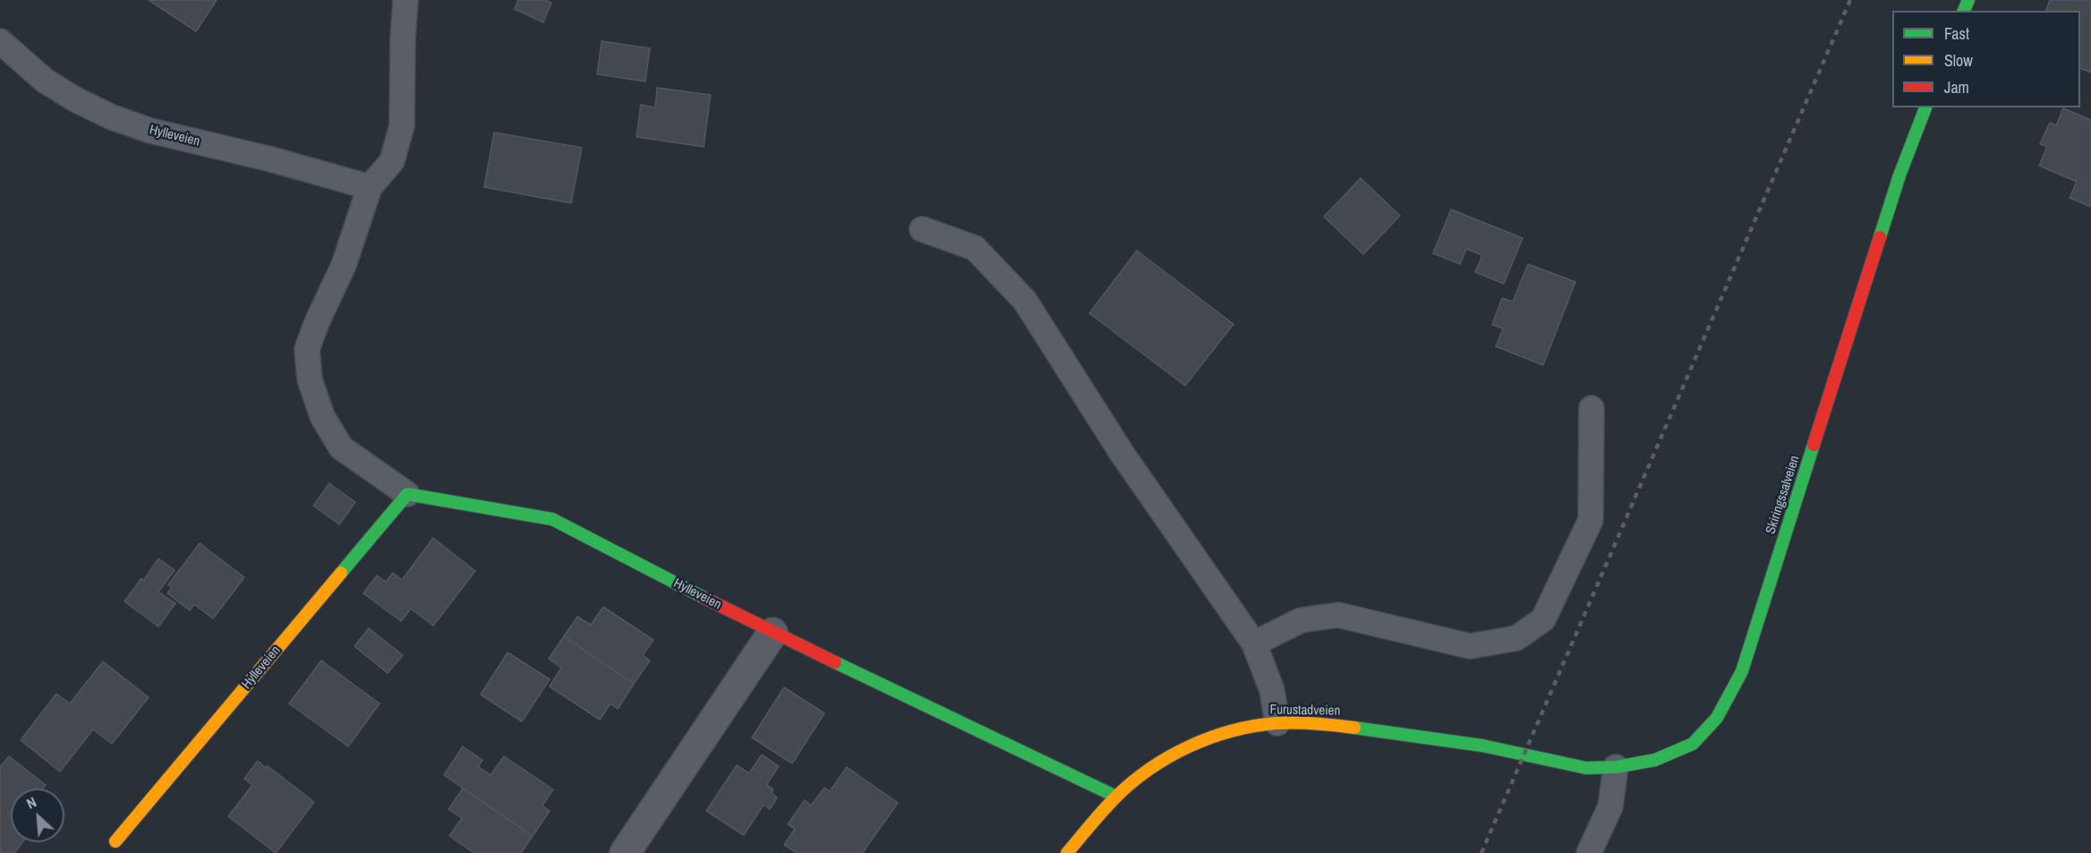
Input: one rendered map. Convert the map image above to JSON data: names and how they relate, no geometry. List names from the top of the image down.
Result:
{
  "streets": {
    "main road": ["Hylleveien", "Skiringssalveien", "Furustadveien"]
  },
  "crossings": [
    ["Hylleveien", "Furustadveien"],
    ["Skiringssalveien", "Furustadveien"]
  ],
  "legend": ["Fast", "Slow", "Jam"],
  "north": "top left"
}
